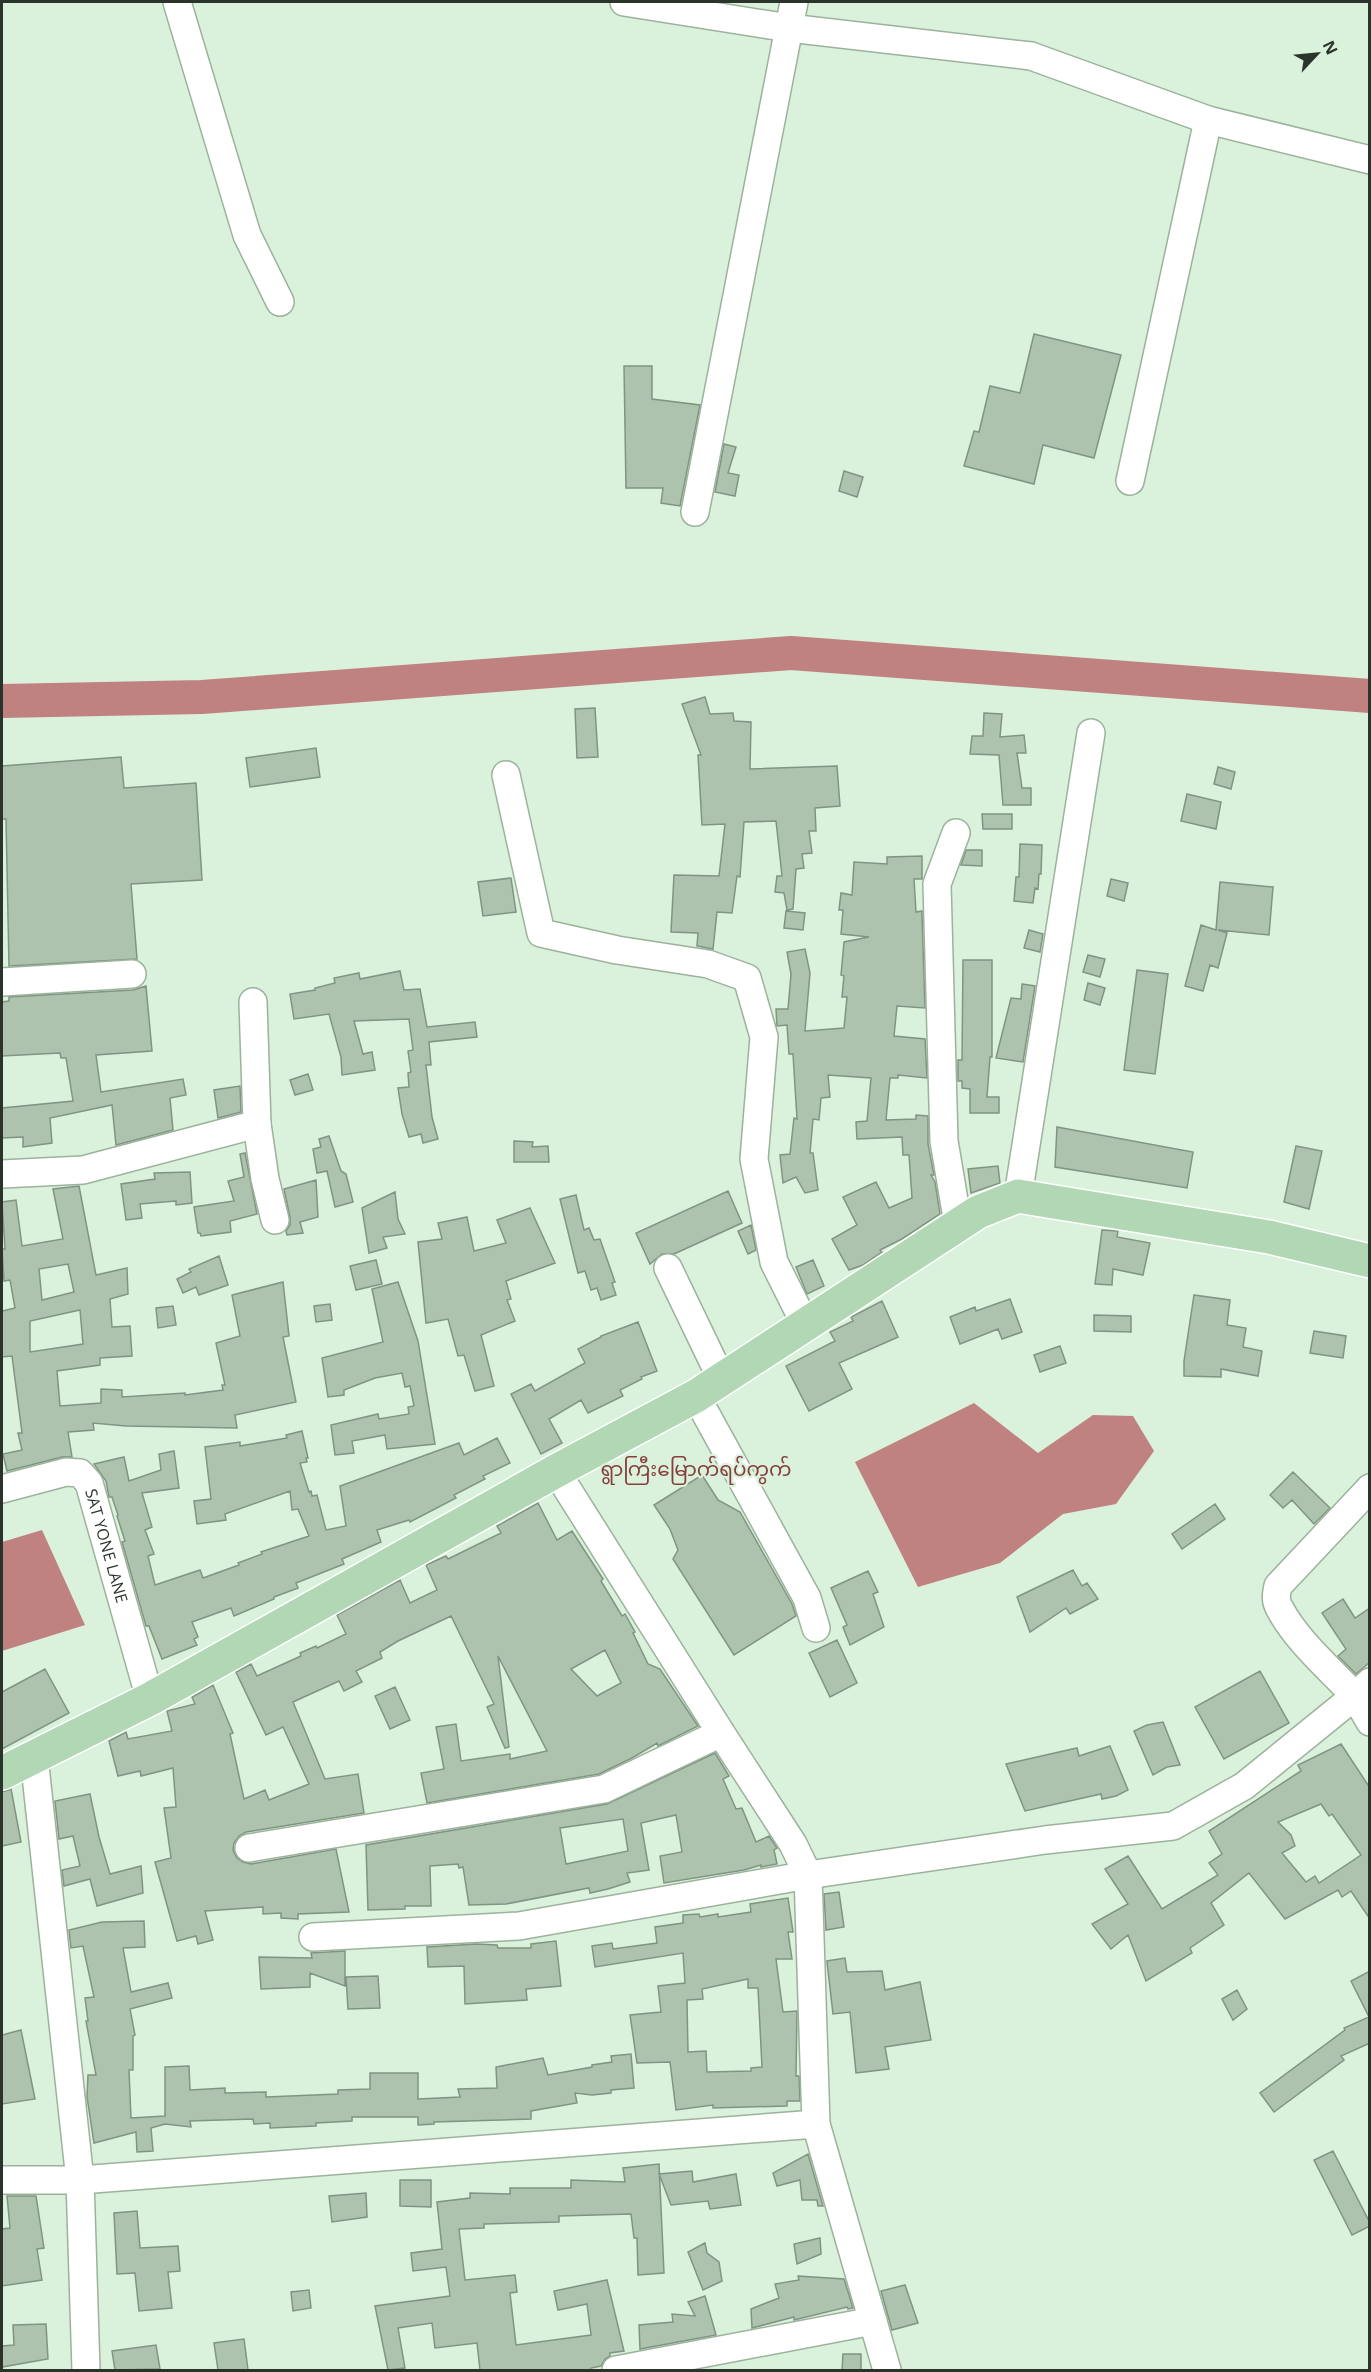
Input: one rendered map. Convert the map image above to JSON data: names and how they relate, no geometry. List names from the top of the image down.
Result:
{
  "streets": {
    "street": ["SAT YONE LANE"]
  },
  "districts": ["ရွာကြီးမြောက်ရပ်ကွက်"],
  "north": "top right"
}
